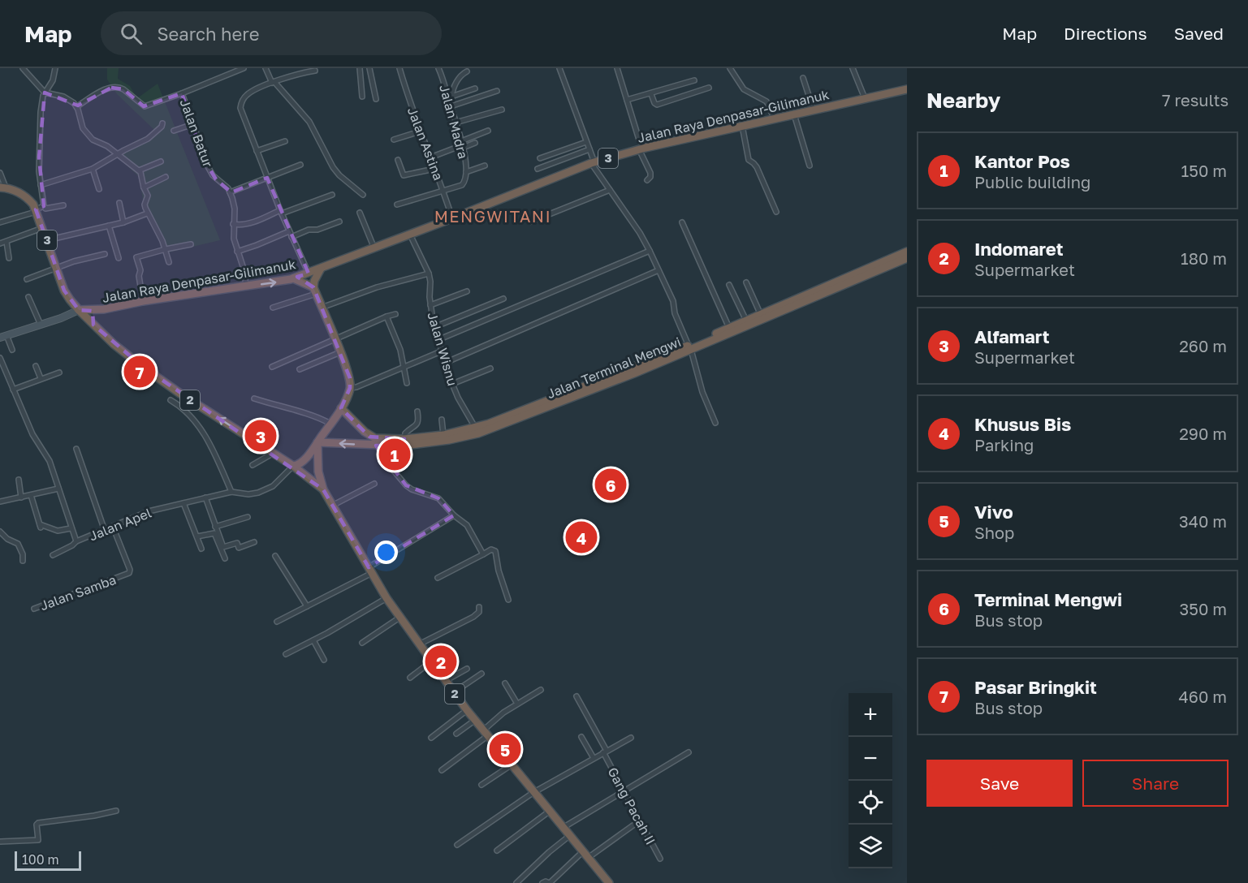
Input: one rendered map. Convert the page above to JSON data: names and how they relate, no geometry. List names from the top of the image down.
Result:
{
  "streets": {
    "highway": [
      "Jalan Raya Denpasar-Gilimanuk",
      "3",
      "Jalan Terminal Mengwi",
      "2"
    ],
    "street": [
      "Jalan Madra",
      "Jalan Batur",
      "Jalan Astina",
      "Jalan Wisnu",
      "Jalan Apel",
      "Jalan Samba",
      "Gang Pacah II"
    ]
  },
  "crossings": [
    ["Jalan Raya Denpasar-Gilimanuk", "Jalan Astina"],
    ["Jalan Raya Denpasar-Gilimanuk", "3"],
    ["Jalan Raya Denpasar-Gilimanuk", "Jalan Wisnu"],
    ["Jalan Madra", "Jalan Astina"],
    ["3", "2"],
    ["Jalan Wisnu", "Jalan Terminal Mengwi"],
    ["Jalan Terminal Mengwi", "2"],
    ["2", "Jalan Apel"],
    ["Jalan Apel", "Jalan Samba"]
  ],
  "districts": ["MENGWITANI"],
  "scale_bar": "100 m",
  "page": {
    "header": "Map",
    "search": "Search here",
    "nav": ["Map", "Directions", "Saved"],
    "heading": ["Nearby", "7 results"],
    "list": [
      {
        "mark": "1",
        "name": "Kantor Pos",
        "note": "Public building",
        "value": "150 m"
      },
      {
        "mark": "2",
        "name": "Indomaret",
        "note": "Supermarket",
        "value": "180 m"
      },
      {
        "mark": "3",
        "name": "Alfamart",
        "note": "Supermarket",
        "value": "260 m"
      },
      {
        "mark": "4",
        "name": "Khusus Bis",
        "note": "Parking",
        "value": "290 m"
      },
      {
        "mark": "5",
        "name": "Vivo",
        "note": "Shop",
        "value": "340 m"
      },
      {
        "mark": "6",
        "name": "Terminal Mengwi",
        "note": "Bus stop",
        "value": "350 m"
      },
      {
        "mark": "7",
        "name": "Pasar Bringkit",
        "note": "Bus stop",
        "value": "460 m"
      }
    ],
    "pins": [
      "7",
      "3",
      "1",
      "6",
      "4",
      "2",
      "5"
    ],
    "map_buttons": ["+", "−"],
    "buttons": ["Save", "Share"],
    "scale": "100 m"
  }
}
